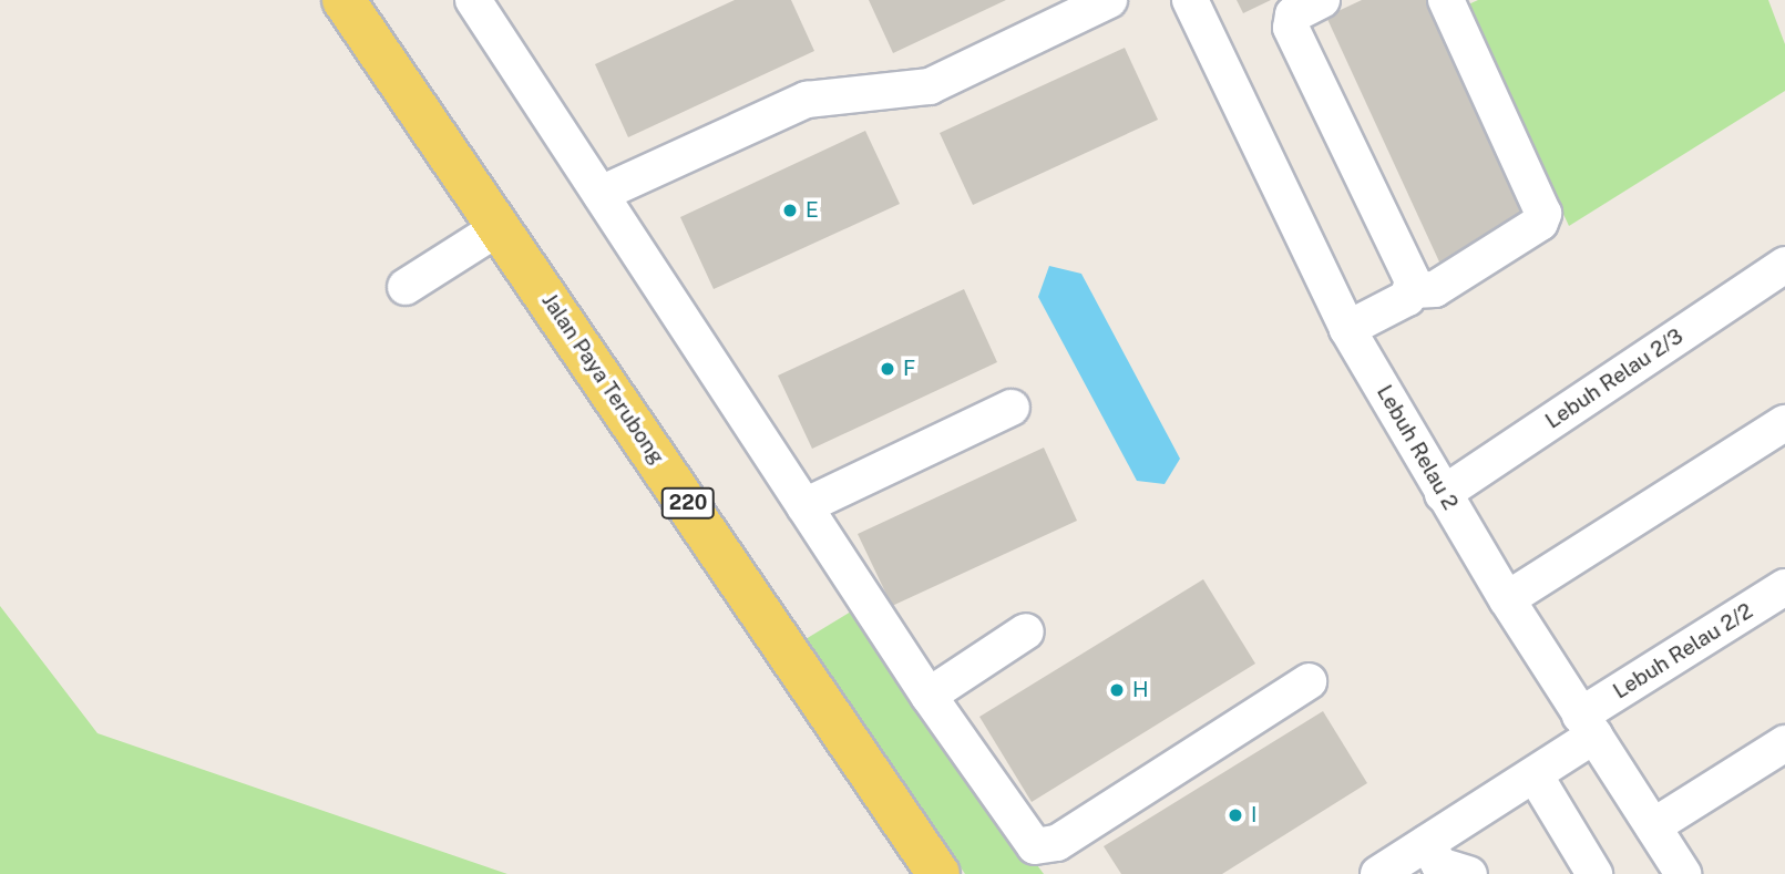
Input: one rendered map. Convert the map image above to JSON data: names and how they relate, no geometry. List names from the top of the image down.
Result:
{
  "streets": {
    "main road": ["Jalan Paya Terubong", "220"],
    "street": ["Lebuh Relau 2/3", "Lebuh Relau 2", "Lebuh Relau 2/2"]
  },
  "crossings": [
    ["Lebuh Relau 2/3", "Lebuh Relau 2"],
    ["Lebuh Relau 2", "Lebuh Relau 2/2"]
  ],
  "places": [
    "E",
    "F",
    "H",
    "I"
  ]
}
